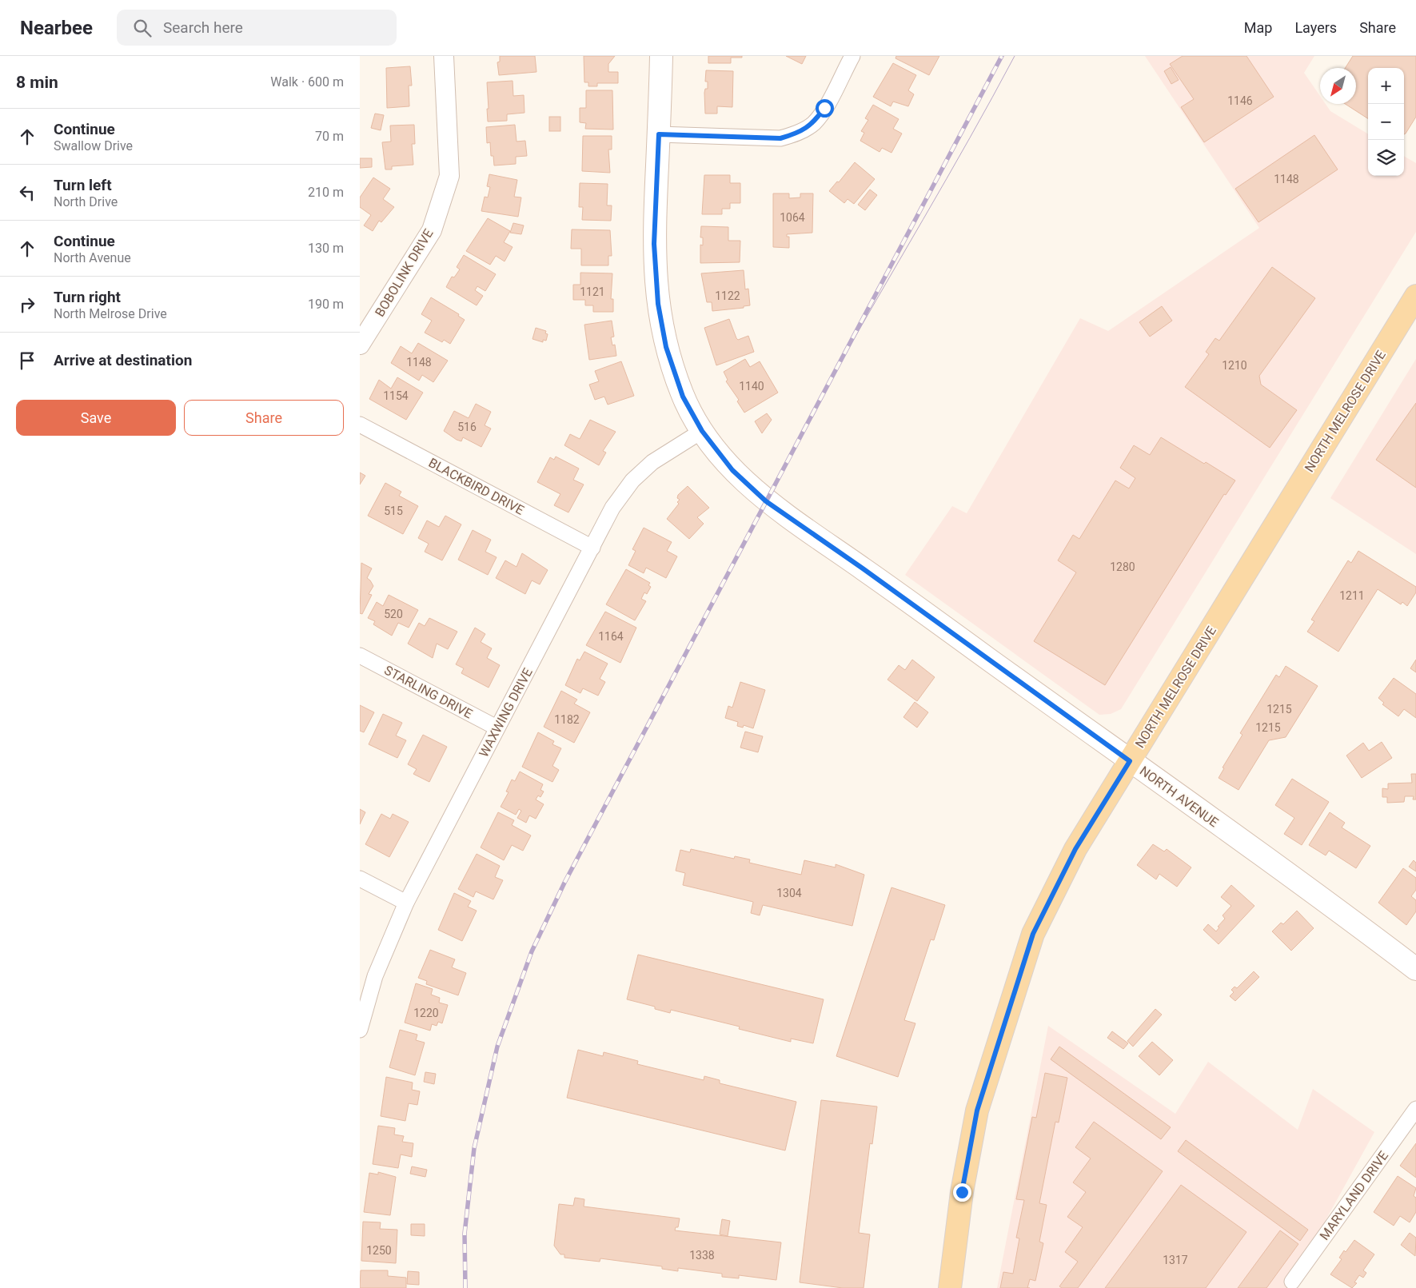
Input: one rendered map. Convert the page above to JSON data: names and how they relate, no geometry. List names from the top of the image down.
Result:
{
  "streets": {
    "main road": ["NORTH MELROSE DRIVE", "NORTH AVENUE"],
    "street": [
      "BOBOLINK DRIVE",
      "BLACKBIRD DRIVE",
      "STARLING DRIVE",
      "WAXWING DRIVE",
      "MARYLAND DRIVE"
    ]
  },
  "crossings": [
    ["NORTH MELROSE DRIVE", "NORTH AVENUE"],
    ["BLACKBIRD DRIVE", "WAXWING DRIVE"],
    ["STARLING DRIVE", "WAXWING DRIVE"],
    ["WAXWING DRIVE", "NORTH AVENUE"]
  ],
  "house_numbers": [
    "1146",
    "1148",
    "1064",
    "1121",
    "1122",
    "1148",
    "1210",
    "1140",
    "1154",
    "516",
    "515",
    "1280",
    "1211",
    "520",
    "1164",
    "1215",
    "1182",
    "1215",
    "1304",
    "1220",
    "1250",
    "1338",
    "1317"
  ],
  "north": "bottom left",
  "page": {
    "header": "Nearbee",
    "search": "Search here",
    "nav": ["Map", "Layers", "Share"],
    "heading": ["8 min", "Walk · 600 m"],
    "map_buttons": ["+", "−"],
    "list": [
      ["Continue", "Swallow Drive", "70 m"],
      ["Turn left", "North Drive", "210 m"],
      ["Continue", "North Avenue", "130 m"],
      ["Turn right", "North Melrose Drive", "190 m"],
      "Arrive at destination"
    ],
    "buttons": ["Save", "Share"]
  }
}
